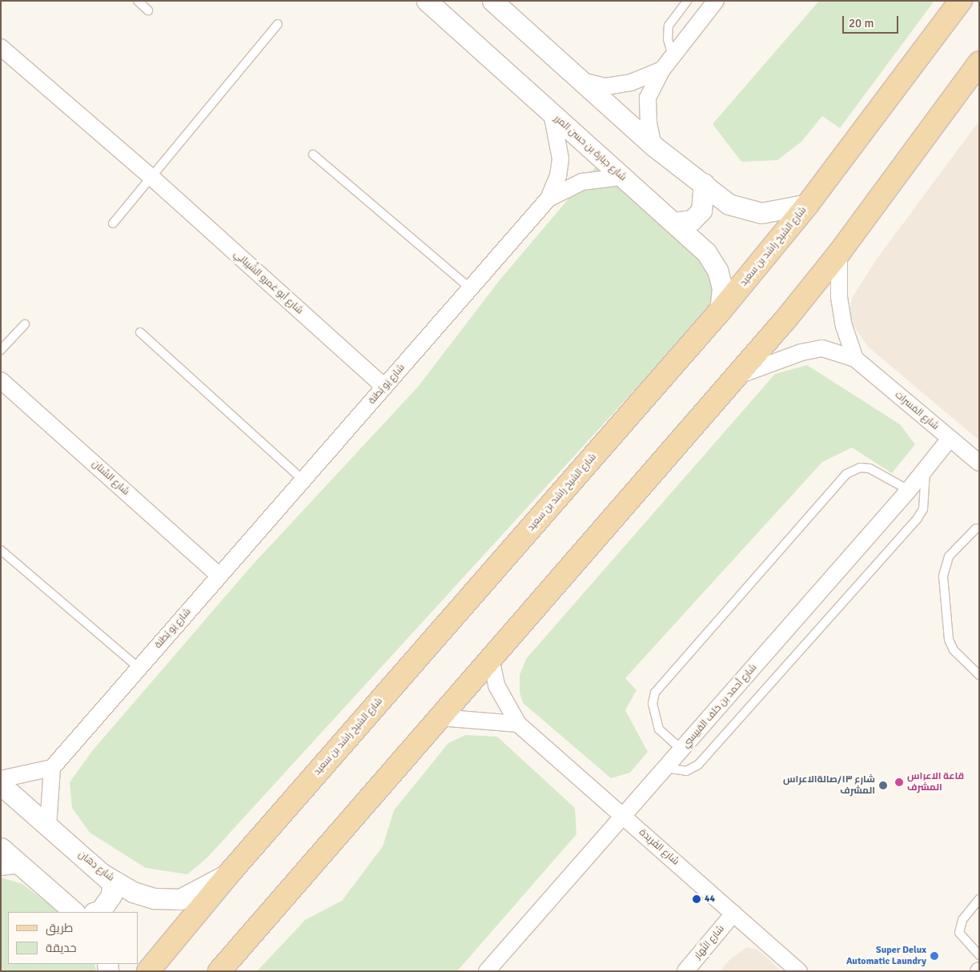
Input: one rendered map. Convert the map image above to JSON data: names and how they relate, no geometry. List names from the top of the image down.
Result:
{
  "streets": {
    "main road": ["شارع الشيخ راشد بن سعيد"],
    "street": [
      "شارع جبارة بن حسن المرر",
      "شارع أبو عَمرو الشَّيبانِي",
      "شارع يَو بُطنة",
      "شارع المَسرات",
      "شارع السِّنان",
      "شارع أحمد بن خلف القبيسي",
      "شارع الفَرِيدة",
      "شارع دِهان",
      "شارع النَّهار"
    ]
  },
  "crossings": [
    ["شارع جبارة بن حسن المرر", "شارع الشيخ راشد بن سعيد"],
    ["شارع جبارة بن حسن المرر", "شارع يَو بُطنة"],
    ["شارع الشيخ راشد بن سعيد", "شارع دِهان"],
    ["شارع أبو عَمرو الشَّيبانِي", "شارع يَو بُطنة"],
    ["شارع يَو بُطنة", "شارع السِّنان"],
    ["شارع المَسرات", "شارع أحمد بن خلف القبيسي"],
    ["شارع أحمد بن خلف القبيسي", "شارع الفَرِيدة"],
    ["شارع الفَرِيدة", "شارع النَّهار"]
  ],
  "places": [
    "قاعة الاعراس المشرف",
    "شارع ١٣/صالةالاعراس المشرف",
    "44",
    "Super Delux Automatic Laundry"
  ],
  "legend": ["طريق", "حديقة"],
  "scale_bar": "20 m"
}
